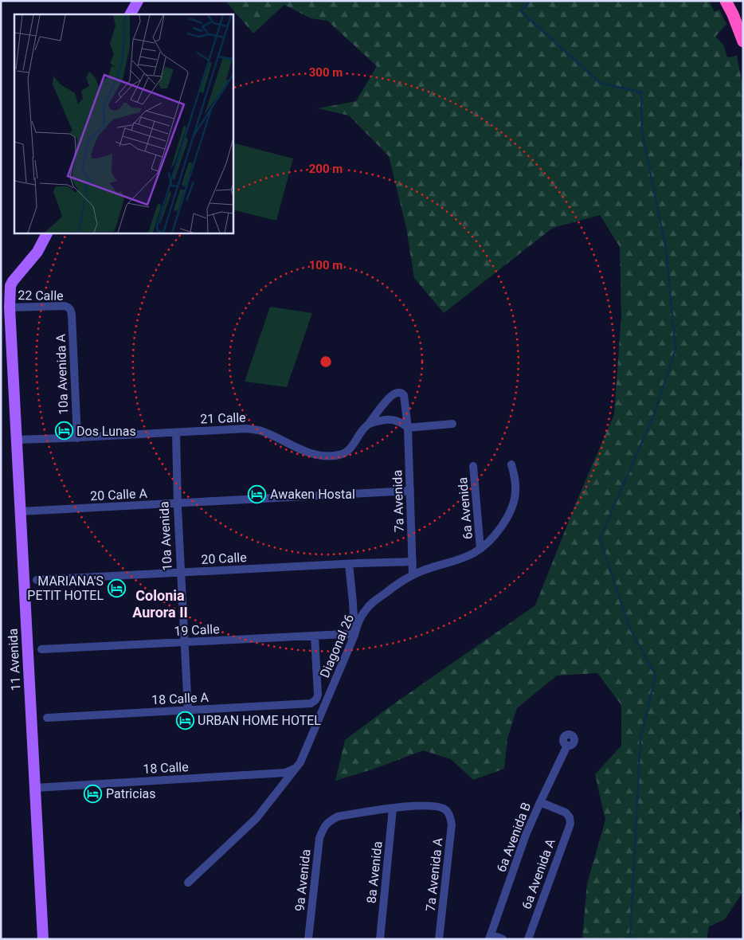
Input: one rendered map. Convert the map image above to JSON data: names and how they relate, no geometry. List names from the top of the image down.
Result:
{
  "streets": {
    "main road": ["11 Avenida"],
    "street": [
      "22 Calle",
      "10a Avenida A",
      "21 Calle",
      "20 Calle A",
      "7a Avenida",
      "6a Avenida",
      "10a Avenida",
      "20 Calle",
      "19 Calle",
      "Diagonal 26",
      "18 Calle A",
      "18 Calle",
      "6a Avenida B",
      "8a Avenida",
      "6a Avenida A",
      "7a Avenida A",
      "9a Avenida"
    ]
  },
  "crossings": [
    ["22 Calle", "10a Avenida A"],
    ["22 Calle", "11 Avenida"],
    ["10a Avenida A", "21 Calle"],
    ["21 Calle", "7a Avenida"],
    ["21 Calle", "10a Avenida"],
    ["21 Calle", "11 Avenida"],
    ["20 Calle A", "7a Avenida"],
    ["20 Calle A", "10a Avenida"],
    ["20 Calle A", "11 Avenida"],
    ["7a Avenida", "20 Calle"],
    ["7a Avenida", "Diagonal 26"],
    ["6a Avenida", "Diagonal 26"],
    ["10a Avenida", "20 Calle"],
    ["10a Avenida", "19 Calle"],
    ["10a Avenida", "18 Calle A"],
    ["19 Calle", "Diagonal 26"],
    ["19 Calle", "18 Calle A"],
    ["Diagonal 26", "18 Calle"],
    ["11 Avenida", "18 Calle"],
    ["6a Avenida B", "6a Avenida A"],
    ["8a Avenida", "7a Avenida A"],
    ["8a Avenida", "9a Avenida"],
    ["7a Avenida A", "9a Avenida"]
  ],
  "districts": ["Colonia Aurora II"],
  "places": {
    "hotel": [
      "Dos Lunas",
      "Awaken Hostal",
      "MARIANA'S PETIT HOTEL",
      "URBAN HOME HOTEL",
      "Patricias"
    ]
  },
  "rings": ["300 m", "200 m", "100 m"]
}
